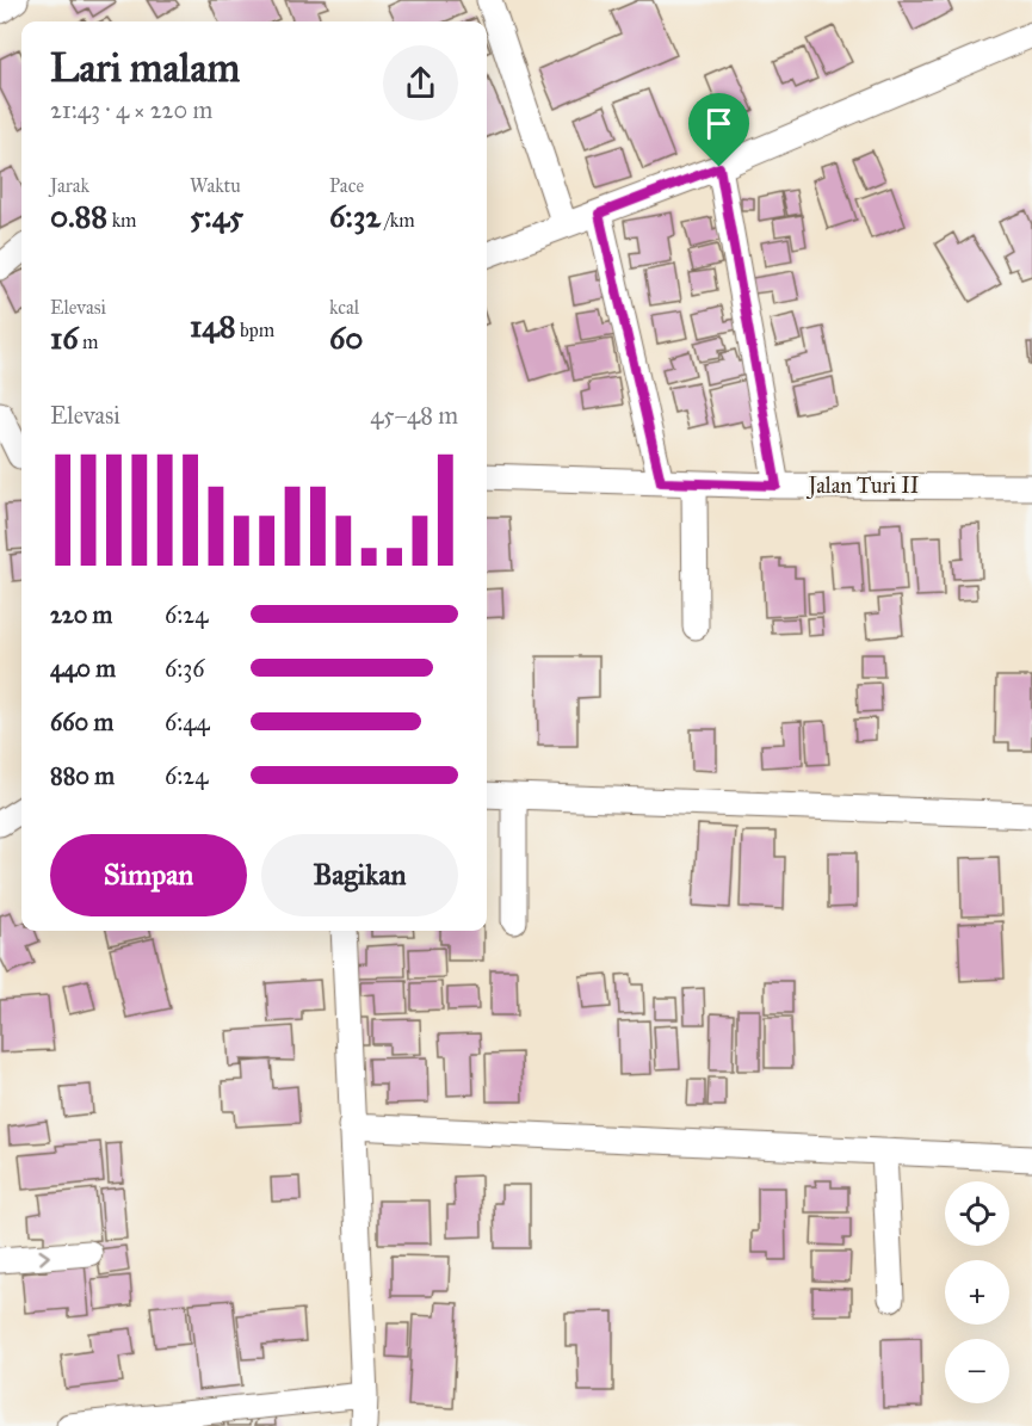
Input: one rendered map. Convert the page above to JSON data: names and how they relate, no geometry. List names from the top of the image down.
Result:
{
  "streets": {
    "street": ["Jalan Turi II"]
  },
  "page": {
    "heading": ["Lari malam", "21:43 · 4 × 220 m"],
    "stats": [
      ["Jarak", "0.88 km"],
      ["Waktu", "5:45"],
      ["Pace", "6:32 /km"],
      ["Elevasi", "16 m"],
      ["148 bpm"],
      ["kcal", "60"]
    ],
    "chart": ["Elevasi", "45–48 m"],
    "list": [
      {
        "name": "220 m",
        "note": "6:24"
      },
      {
        "name": "440 m",
        "note": "6:36"
      },
      {
        "name": "660 m",
        "note": "6:44"
      },
      {
        "name": "880 m",
        "note": "6:24"
      }
    ],
    "buttons": ["Simpan", "Bagikan"],
    "map_buttons": ["+", "−"]
  }
}
